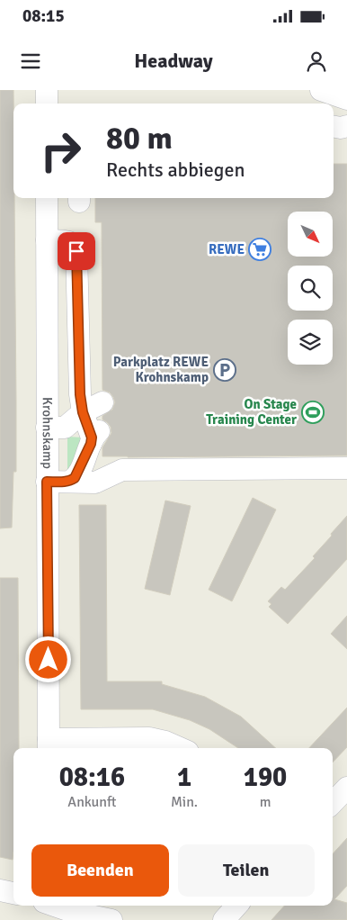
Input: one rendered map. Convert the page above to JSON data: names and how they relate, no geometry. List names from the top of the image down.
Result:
{
  "streets": {
    "street": ["Krohnskamp"]
  },
  "places": {
    "supermarket": ["REWE"],
    "parking": ["Parkplatz REWE Krohnskamp"],
    "sports": ["On Stage Training Center"]
  },
  "north": "bottom right",
  "page": {
    "status": "08:15",
    "header": "Headway",
    "turn": ["80 m", "Rechts abbiegen"],
    "eta": [
      "08:16",
      "Ankunft",
      "1",
      "Min.",
      "190",
      "m"
    ],
    "buttons": ["Beenden", "Teilen"]
  }
}
